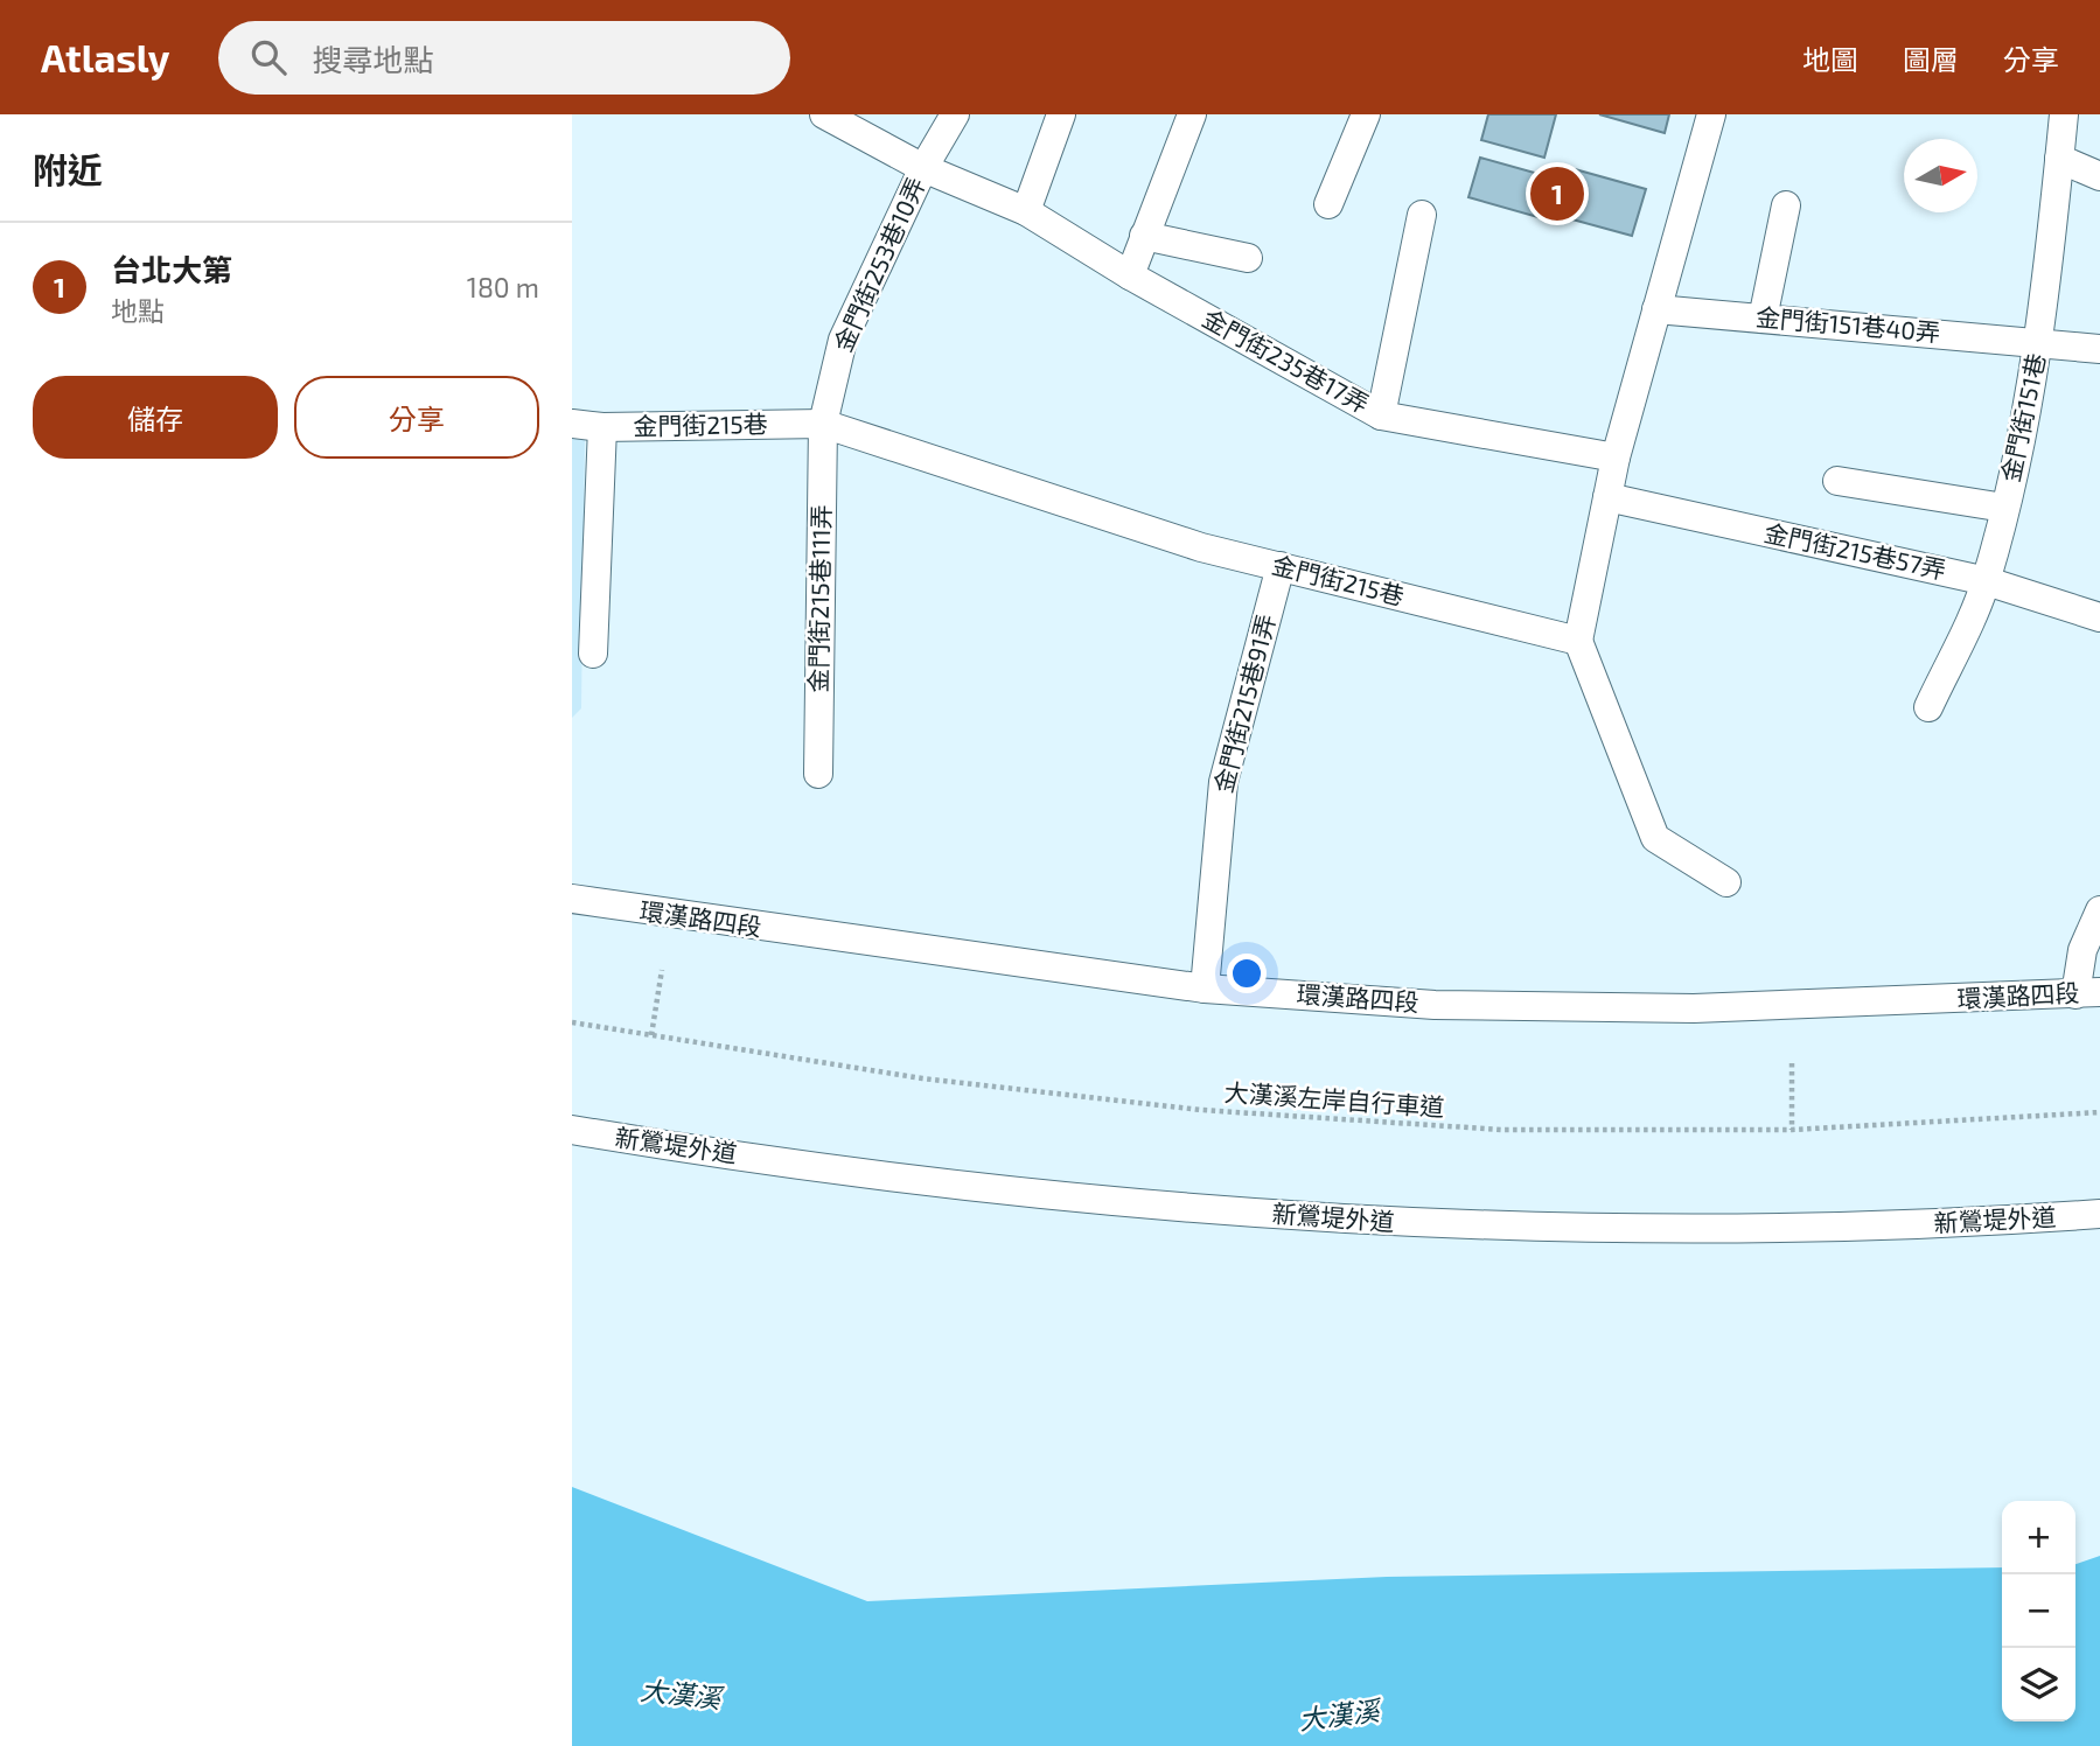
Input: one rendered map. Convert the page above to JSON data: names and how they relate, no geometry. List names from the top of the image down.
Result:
{
  "streets": {
    "street": [
      "金門街253巷10弄",
      "金門街151巷40弄",
      "金門街235巷17弄",
      "金門街151巷",
      "金門街215巷",
      "金門街215巷57弄",
      "金門街215巷111弄",
      "金門街215巷91弄",
      "環漢路四段",
      "新鶯堤外道"
    ],
    "path": ["大漢溪左岸自行車道"]
  },
  "crossings": [
    ["金門街253巷10弄", "金門街235巷17弄"],
    ["金門街253巷10弄", "金門街215巷"],
    ["金門街253巷10弄", "金門街215巷111弄"],
    ["金門街151巷40弄", "金門街151巷"],
    ["金門街151巷", "金門街215巷57弄"],
    ["金門街215巷", "金門街215巷111弄"],
    ["金門街215巷", "金門街215巷91弄"],
    ["金門街215巷91弄", "環漢路四段"]
  ],
  "water": ["大漢溪"],
  "north": "right",
  "page": {
    "header": "Atlasly",
    "search": "搜尋地點",
    "nav": ["地圖", "圖層", "分享"],
    "heading": "附近",
    "pins": "1",
    "list": [
      {
        "mark": "1",
        "name": "台北大第",
        "note": "地點",
        "value": "180 m"
      }
    ],
    "buttons": ["儲存", "分享"],
    "map_buttons": ["+", "−"]
  }
}
